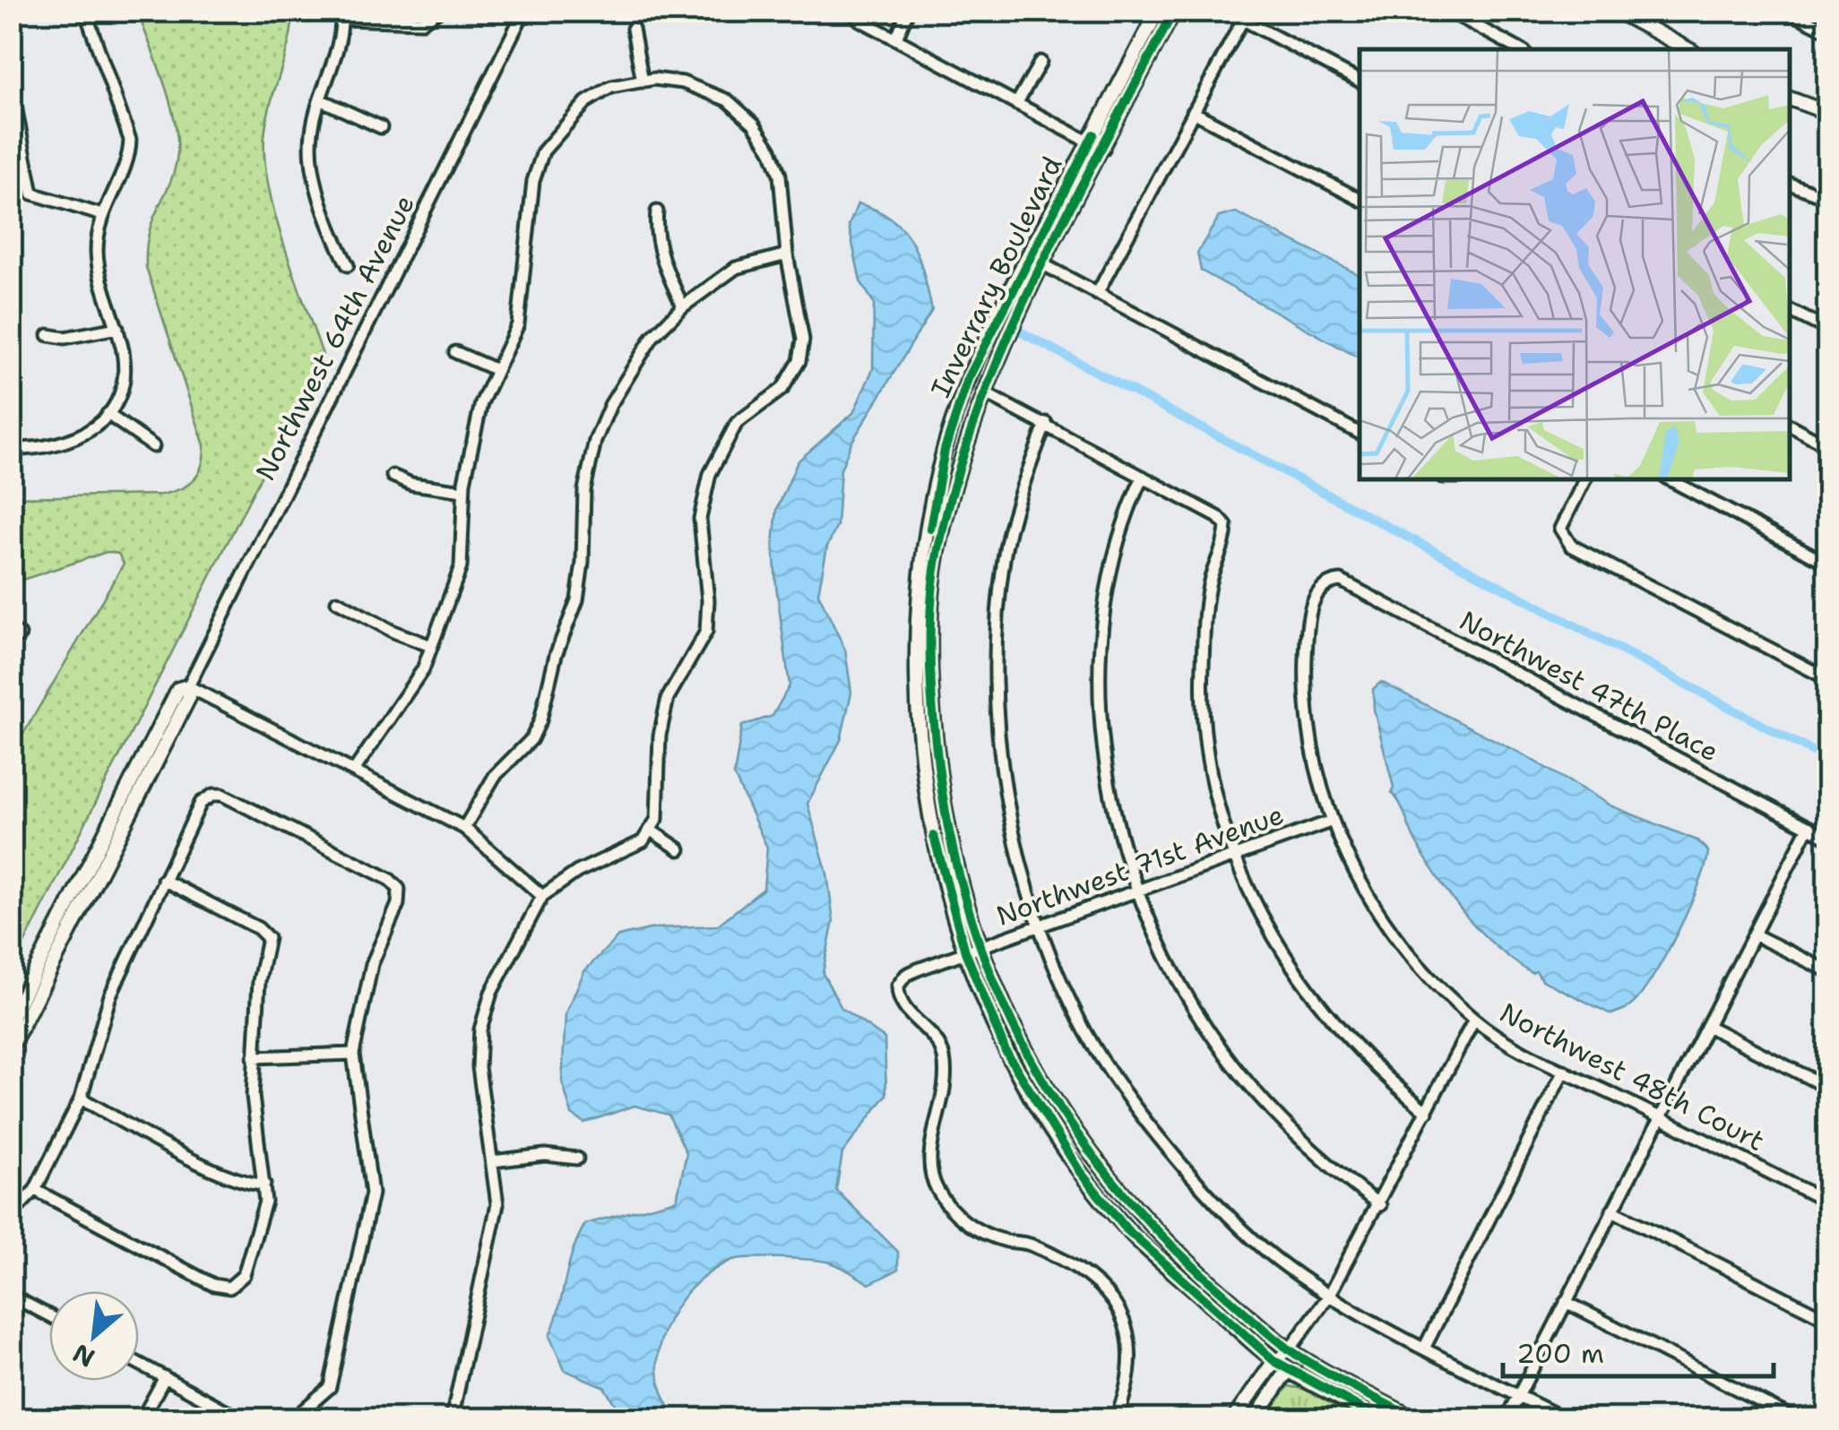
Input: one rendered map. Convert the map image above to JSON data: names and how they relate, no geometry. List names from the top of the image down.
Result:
{
  "streets": {
    "street": [
      "Inverrary Boulevard",
      "Northwest 64th Avenue",
      "Northwest 47th Place",
      "Northwest 71st Avenue",
      "Northwest 48th Court"
    ]
  },
  "crossings": [
    ["Inverrary Boulevard", "Northwest 71st Avenue"],
    ["Northwest 47th Place", "Northwest 48th Court"],
    ["Northwest 71st Avenue", "Northwest 48th Court"]
  ],
  "scale_bar": "200 m",
  "north": "bottom left"
}
